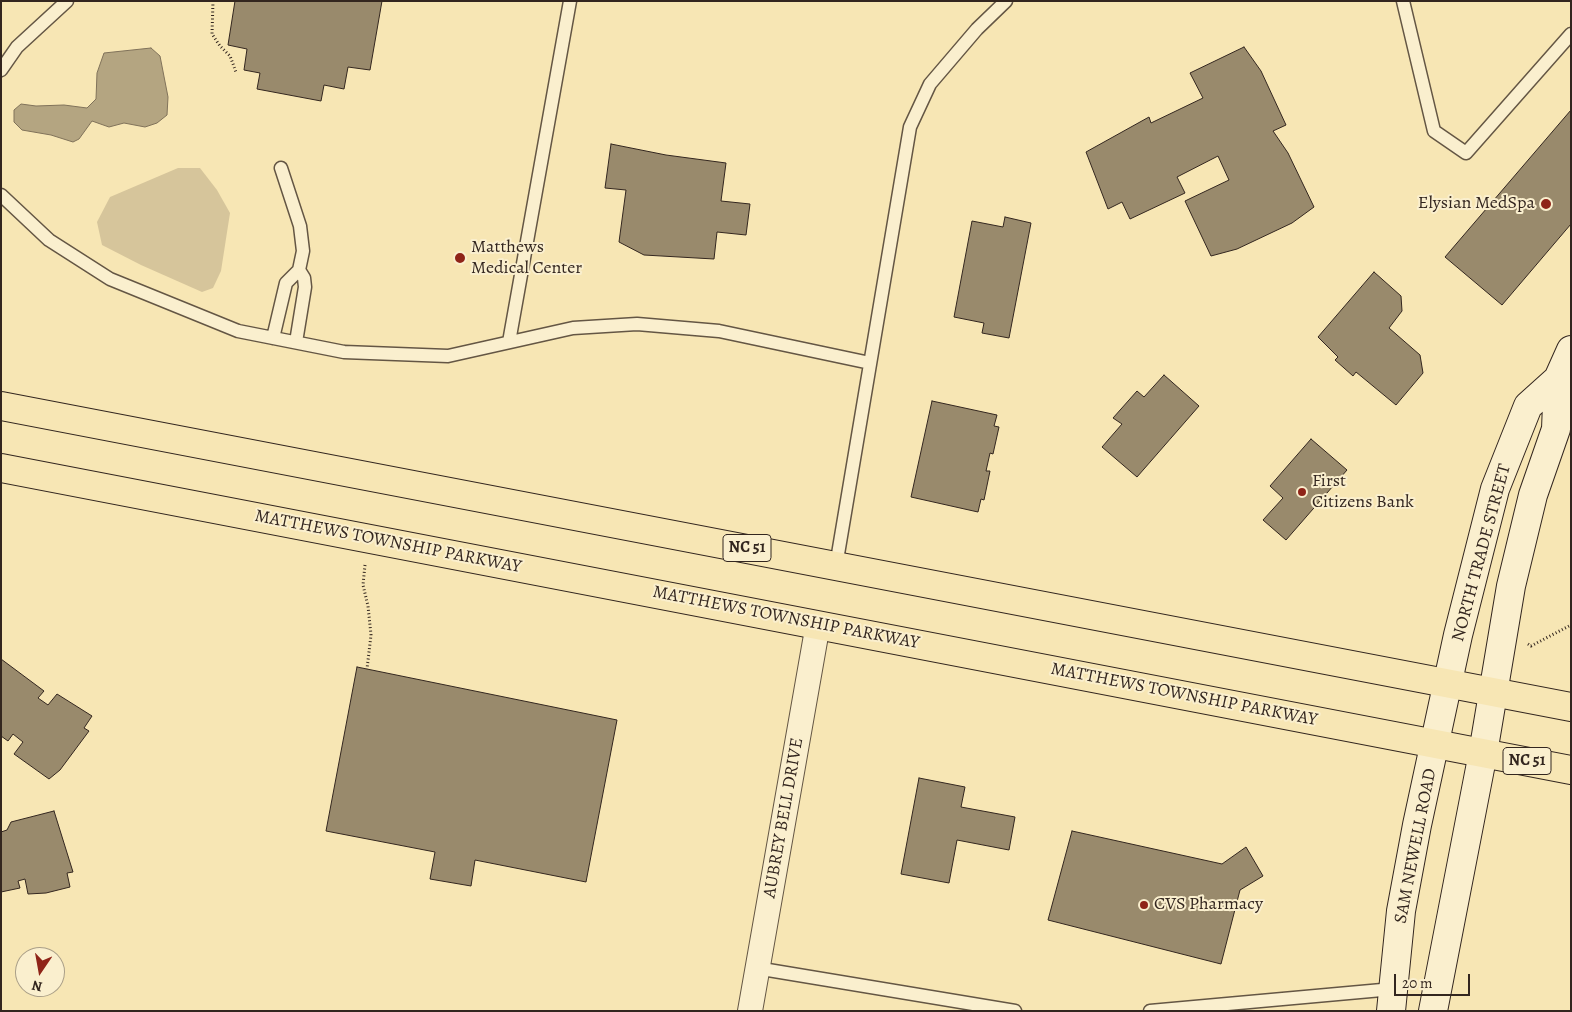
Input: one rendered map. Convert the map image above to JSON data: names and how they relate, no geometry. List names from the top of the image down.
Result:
{
  "streets": {
    "main road": [
      "MATTHEWS TOWNSHIP PARKWAY",
      "NC 51",
      "NORTH TRADE STREET",
      "SAM NEWELL ROAD"
    ],
    "street": ["AUBREY BELL DRIVE"]
  },
  "crossings": [
    ["MATTHEWS TOWNSHIP PARKWAY", "AUBREY BELL DRIVE"],
    ["MATTHEWS TOWNSHIP PARKWAY", "SAM NEWELL ROAD"],
    ["NC 51", "NORTH TRADE STREET"],
    ["NC 51", "SAM NEWELL ROAD"],
    ["NORTH TRADE STREET", "SAM NEWELL ROAD"]
  ],
  "places": [
    "Elysian MedSpa",
    "Matthews Medical Center",
    "First Citizens Bank",
    "CVS Pharmacy"
  ],
  "scale_bar": "20 m",
  "north": "bottom"
}
